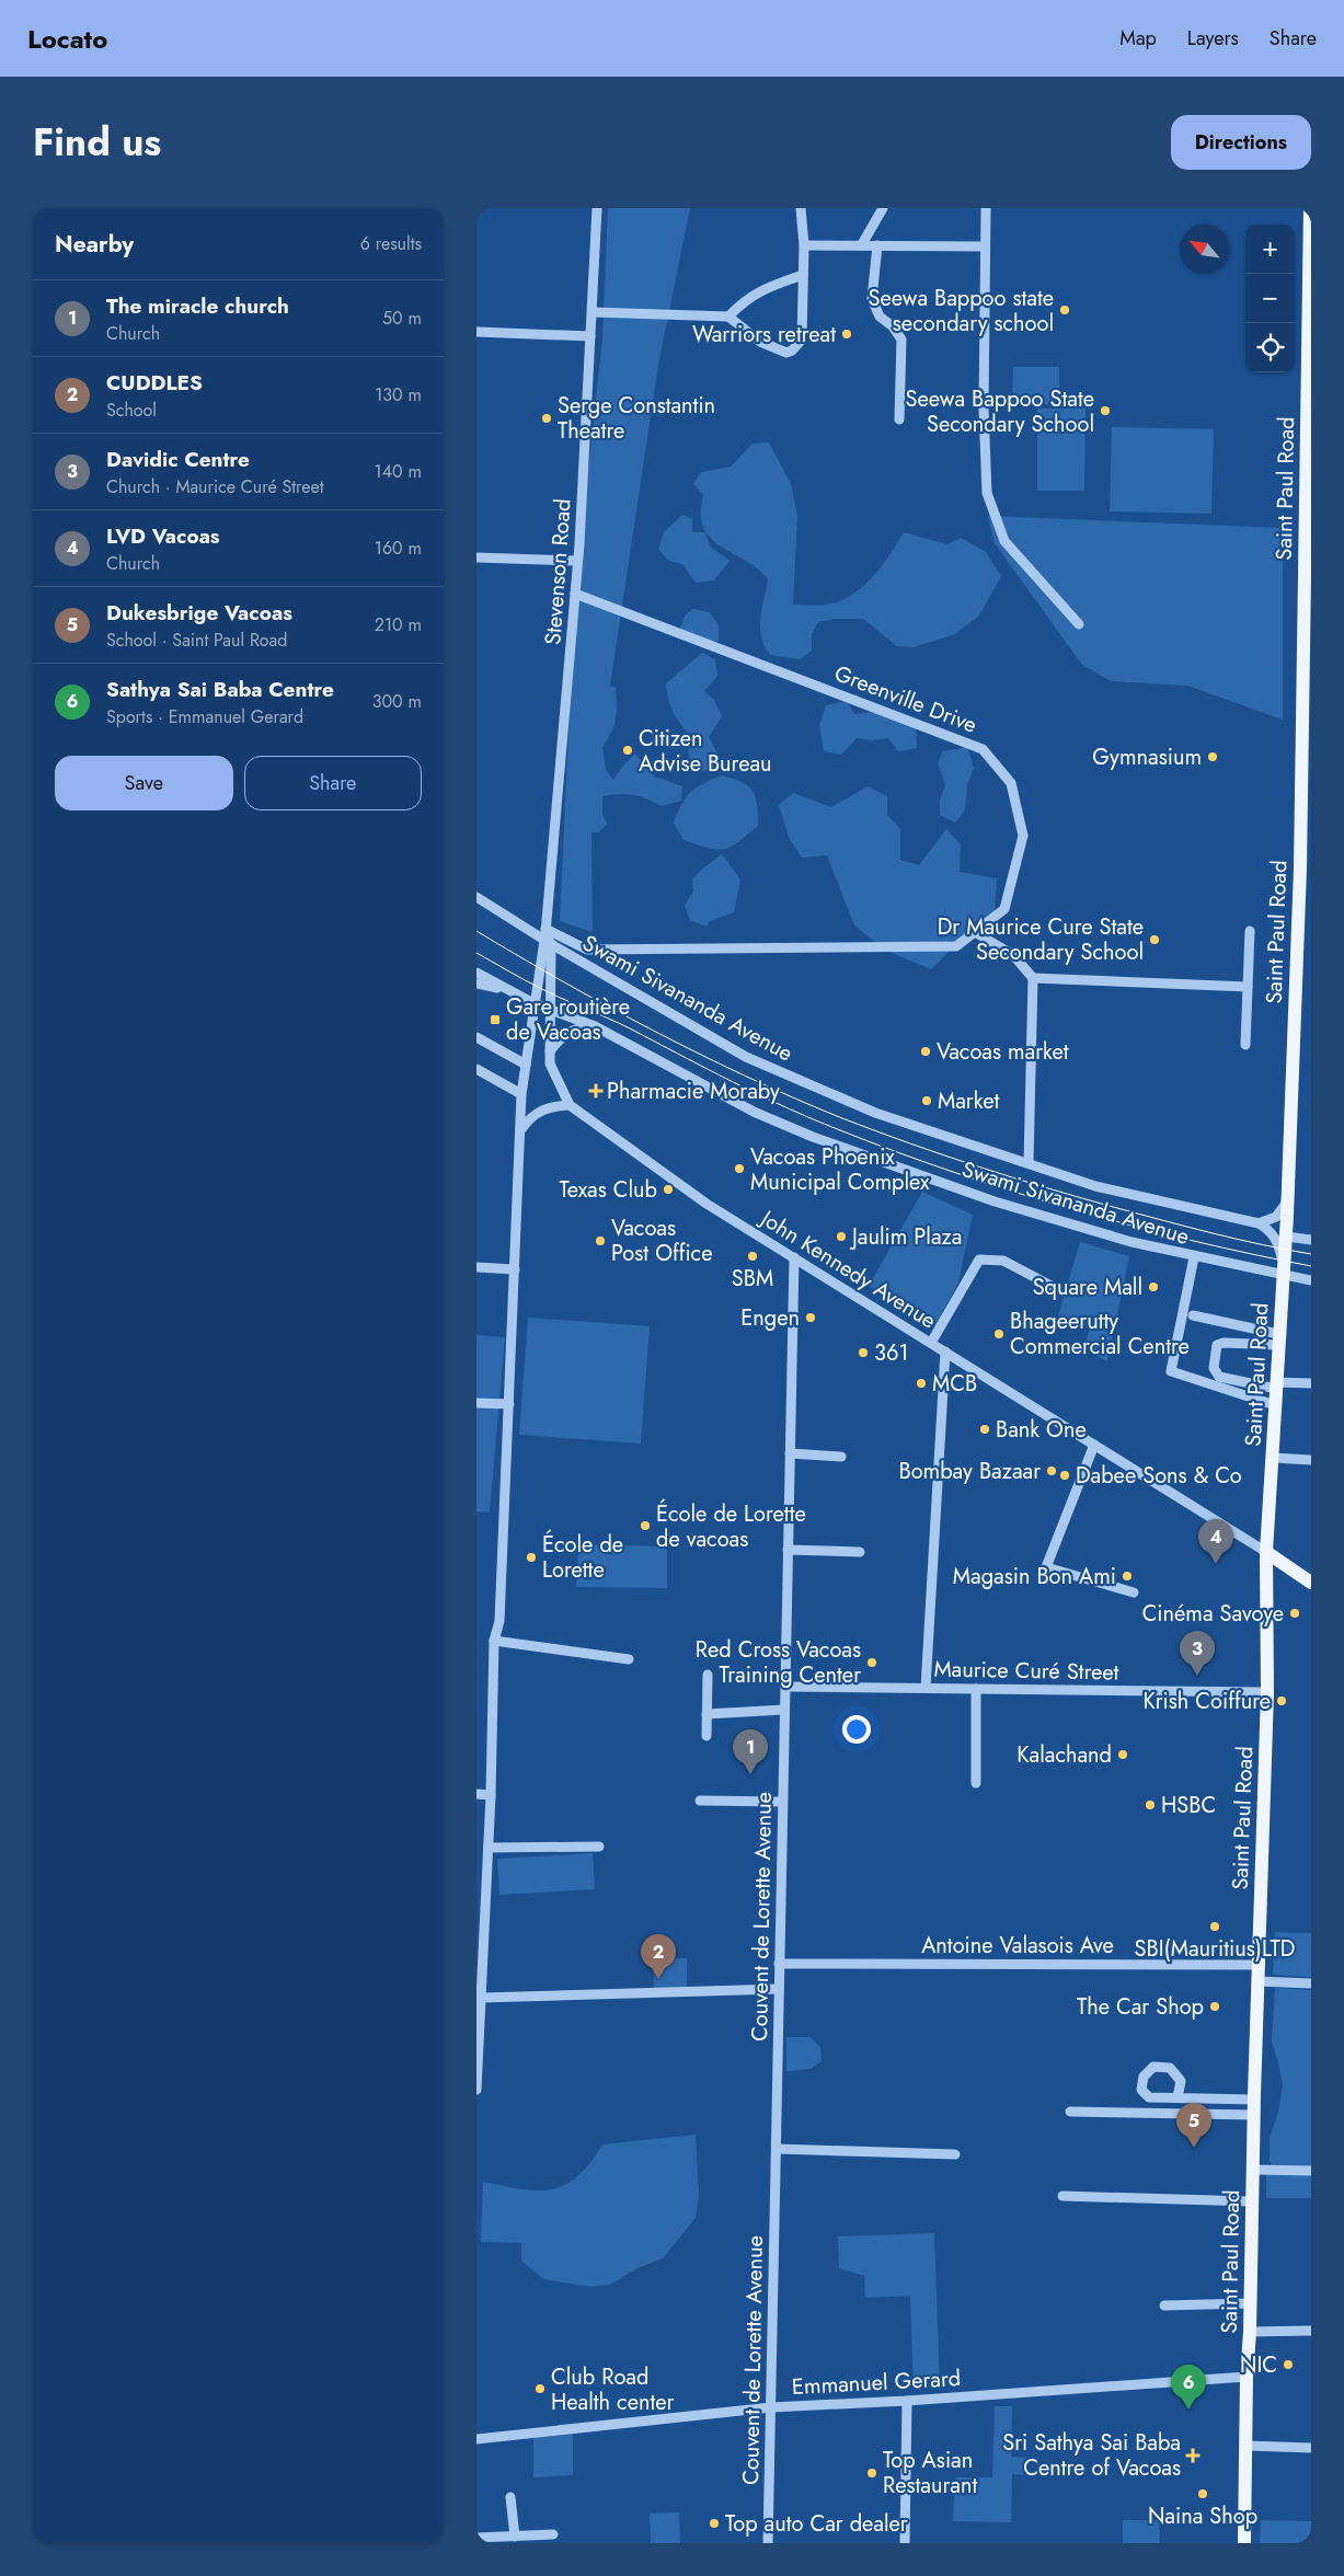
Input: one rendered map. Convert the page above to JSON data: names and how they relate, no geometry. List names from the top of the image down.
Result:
{
  "streets": {
    "main road": ["Saint Paul Road"],
    "street": [
      "Stevenson Road",
      "Greenville Drive",
      "Swami Sivananda Avenue",
      "John Kennedy Avenue",
      "Maurice Curé Street",
      "Couvent de Lorette Avenue",
      "Antoine Valasois Ave",
      "Emmanuel Gerard"
    ]
  },
  "crossings": [
    ["Saint Paul Road", "Swami Sivananda Avenue"],
    ["Saint Paul Road", "John Kennedy Avenue"],
    ["Saint Paul Road", "Maurice Curé Street"],
    ["Saint Paul Road", "Antoine Valasois Ave"],
    ["Saint Paul Road", "Emmanuel Gerard"],
    ["Stevenson Road", "Greenville Drive"],
    ["Stevenson Road", "Swami Sivananda Avenue"],
    ["Stevenson Road", "John Kennedy Avenue"],
    ["Greenville Drive", "Swami Sivananda Avenue"],
    ["Greenville Drive", "John Kennedy Avenue"],
    ["Swami Sivananda Avenue", "John Kennedy Avenue"],
    ["John Kennedy Avenue", "Couvent de Lorette Avenue"],
    ["Maurice Curé Street", "Couvent de Lorette Avenue"],
    ["Couvent de Lorette Avenue", "Antoine Valasois Ave"],
    ["Couvent de Lorette Avenue", "Emmanuel Gerard"]
  ],
  "places": {
    "other": [
      "Seewa Bappoo state secondary school",
      "Warriors retreat",
      "Seewa Bappoo State Secondary School",
      "Serge Constantin Theatre",
      "Citizen Advise Bureau",
      "Gymnasium",
      "Dr Maurice Cure State Secondary School",
      "Vacoas market",
      "Market",
      "Vacoas Phoenix Municipal Complex",
      "Texas Club",
      "Jaulim Plaza",
      "Vacoas Post Office",
      "SBM",
      "Square Mall",
      "Engen",
      "Bhageerutty Commercial Centre",
      "361",
      "MCB",
      "Bank One",
      "Bombay Bazaar",
      "Dabee Sons & Co",
      "École de Lorette de vacoas",
      "École de Lorette",
      "Magasin Bon Ami",
      "Cinéma Savoye",
      "Red Cross Vacoas Training Center",
      "Krish Coiffure",
      "Kalachand",
      "HSBC",
      "SBI(Mauritius)LTD",
      "The Car Shop",
      "NIC",
      "Club Road Health center",
      "Top Asian Restaurant",
      "Naina Shop",
      "Top auto Car dealer"
    ],
    "transit": ["Gare routière de Vacoas"],
    "health": ["Pharmacie Moraby", "Sri Sathya Sai Baba Centre of Vacoas"]
  },
  "north": "top left",
  "page": {
    "header": "Locato",
    "nav": ["Map", "Layers", "Share"],
    "title": "Find us",
    "buttons": [
      "Directions",
      ["Save", "Share"]
    ],
    "heading": ["Nearby", "6 results"],
    "map_buttons": ["+", "−"],
    "list": [
      {
        "mark": "1",
        "name": "The miracle church",
        "note": "Church",
        "value": "50 m"
      },
      {
        "mark": "2",
        "name": "CUDDLES",
        "note": "School",
        "value": "130 m"
      },
      {
        "mark": "3",
        "name": "Davidic Centre",
        "note": "Church · Maurice Curé Street",
        "value": "140 m"
      },
      {
        "mark": "4",
        "name": "LVD Vacoas",
        "note": "Church",
        "value": "160 m"
      },
      {
        "mark": "5",
        "name": "Dukesbrige Vacoas",
        "note": "School · Saint Paul Road",
        "value": "210 m"
      },
      {
        "mark": "6",
        "name": "Sathya Sai Baba Centre",
        "note": "Sports · Emmanuel Gerard",
        "value": "300 m"
      }
    ],
    "pins": [
      "4",
      "3",
      "1",
      "2",
      "5",
      "6"
    ]
  }
}
